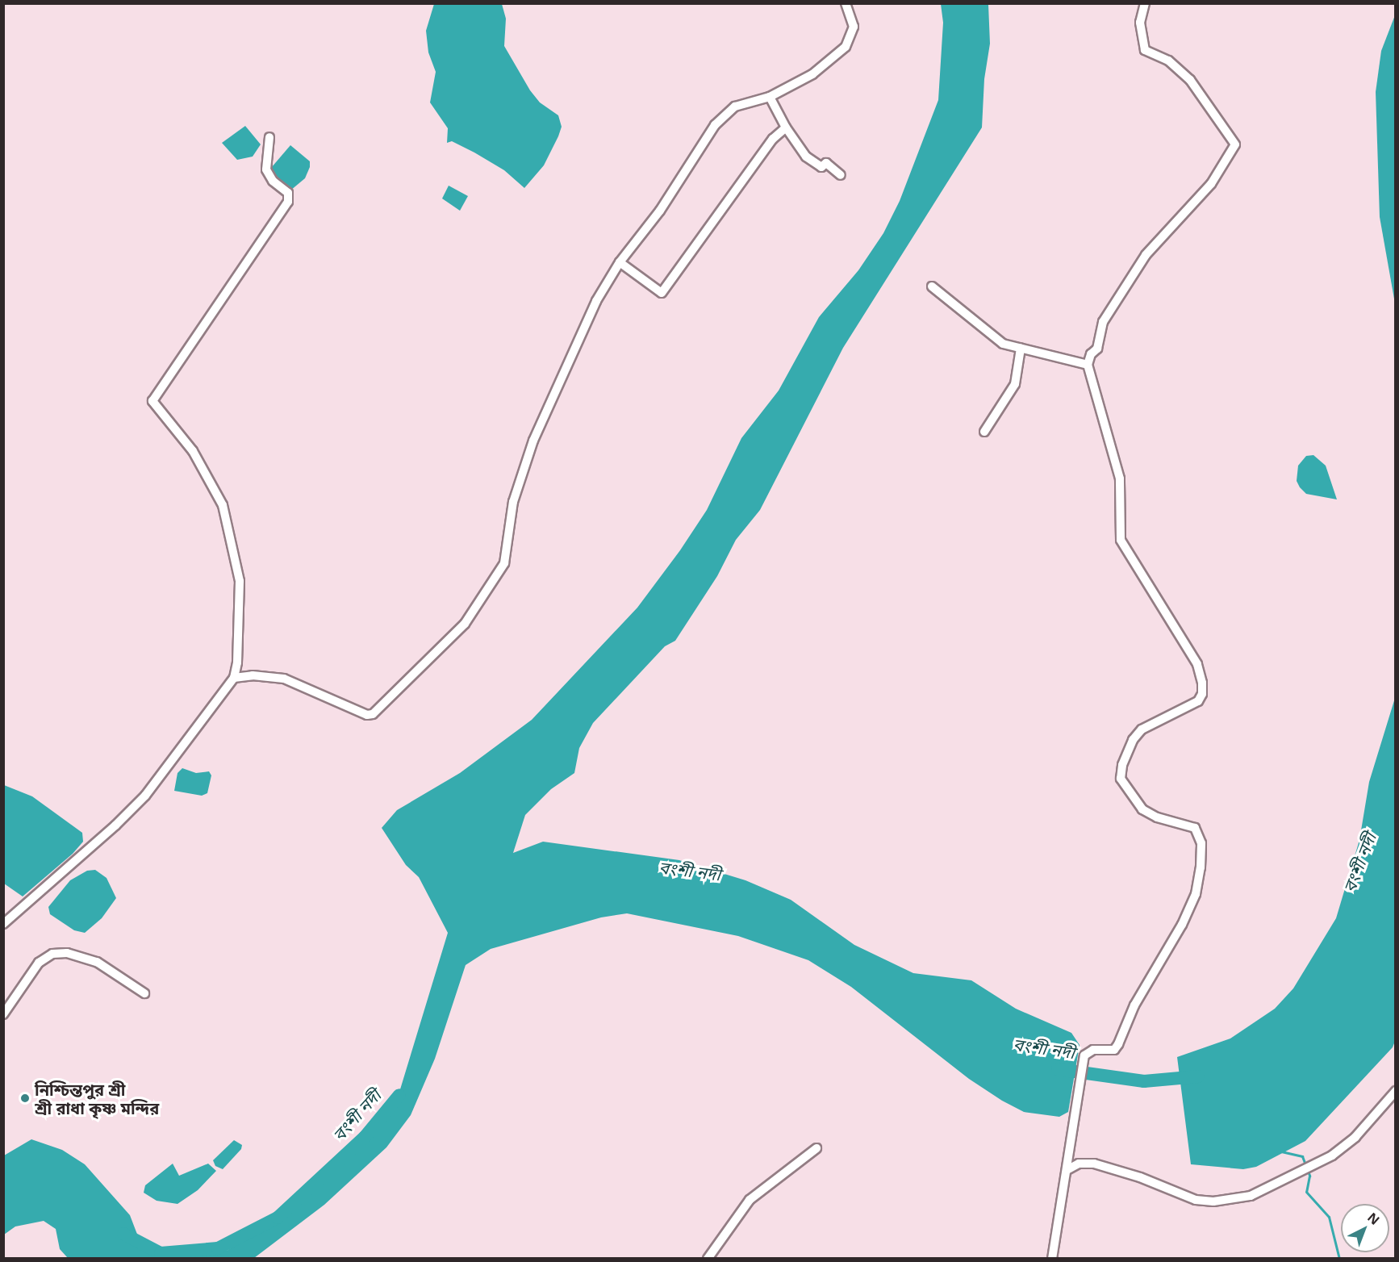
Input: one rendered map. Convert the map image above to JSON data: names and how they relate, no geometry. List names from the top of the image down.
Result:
{
  "water": ["বংশী নদী"],
  "places": ["নিশ্চিন্তপুর শ্রী শ্রী রাধা কৃষ্ণ মন্দির"],
  "north": "top right"
}
